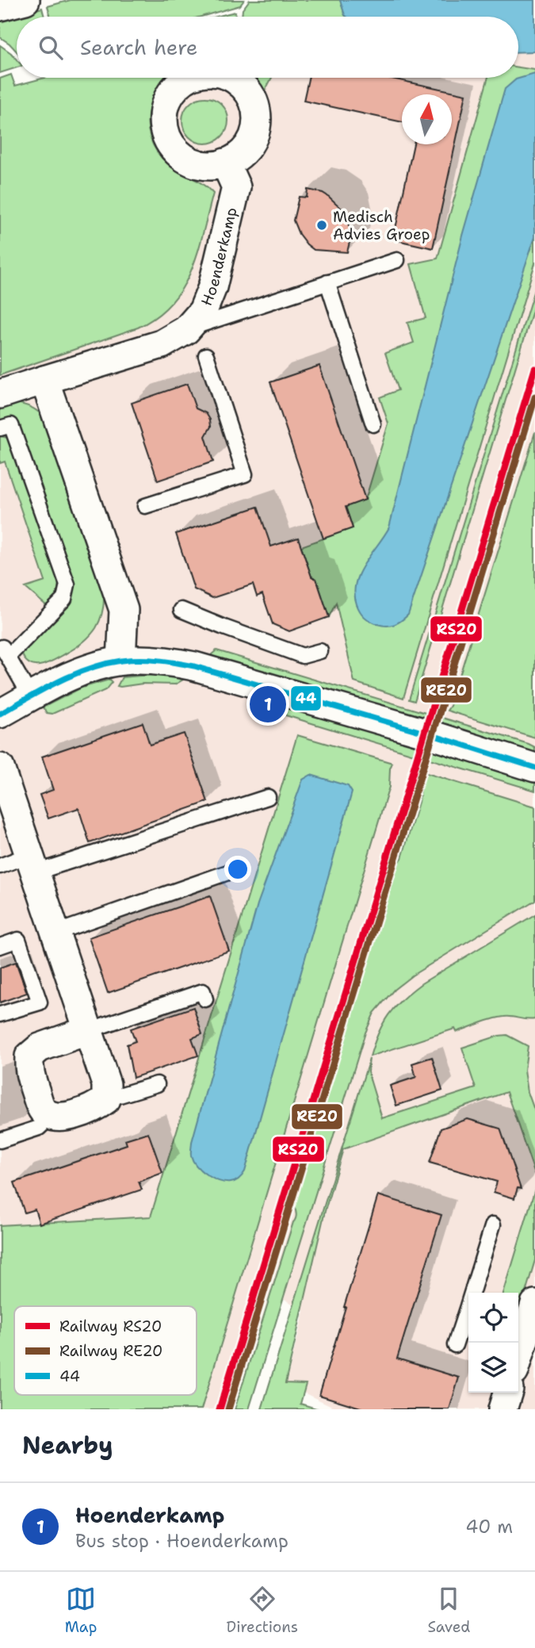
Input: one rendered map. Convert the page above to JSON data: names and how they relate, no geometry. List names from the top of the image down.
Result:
{
  "streets": {
    "street": ["Hoenderkamp"]
  },
  "places": ["Medisch Advies Groep"],
  "lines": ["rail line RS20", "rail line RE20", "transit line 44"],
  "legend": ["Railway RS20", "Railway RE20", "44"],
  "north": "top",
  "page": {
    "search": "Search here",
    "pins": "1",
    "heading": "Nearby",
    "list": [
      {
        "mark": "1",
        "name": "Hoenderkamp",
        "note": "Bus stop · Hoenderkamp",
        "value": "40 m"
      }
    ],
    "nav": ["Map", "Directions", "Saved"]
  }
}
